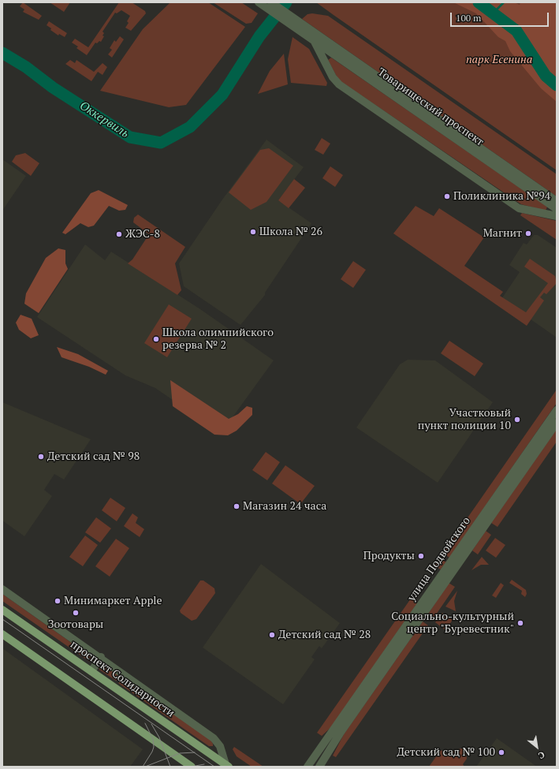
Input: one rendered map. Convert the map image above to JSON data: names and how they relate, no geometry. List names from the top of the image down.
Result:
{
  "streets": {
    "main road": ["проспект Солидарности"],
    "street": ["Товарищеский проспект", "улица Подвойского"]
  },
  "water": ["Оккервиль"],
  "parks": ["парк Есенина"],
  "places": [
    "Поликлиника №94",
    "Школа № 26",
    "Магнит",
    "ЖЭС-8",
    "Школа олимпийского резерва № 2",
    "Участковый пункт полиции 10",
    "Детский сад № 98",
    "Магазин 24 часа",
    "Продукты",
    "Минимаркет Apple",
    "Зоотовары",
    "Социально-культурный центр \"Буревестник\"",
    "Детский сад № 28",
    "Детский сад № 100"
  ],
  "scale_bar": "100 m",
  "north": "bottom right"
}
